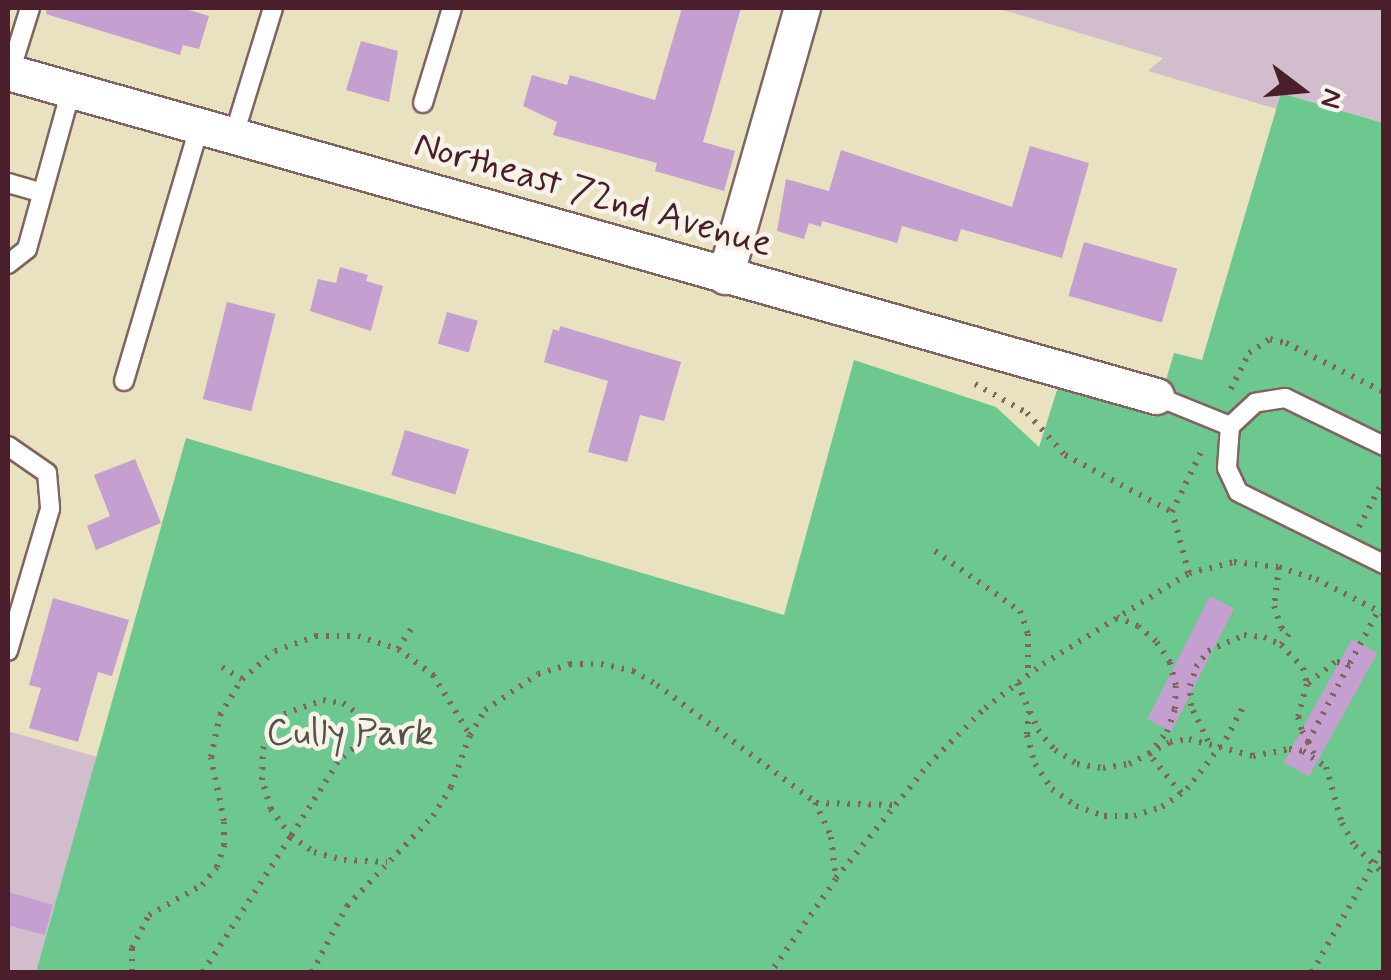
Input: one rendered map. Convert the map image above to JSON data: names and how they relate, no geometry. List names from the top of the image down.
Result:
{
  "streets": {
    "street": ["Northeast 72nd Avenue"]
  },
  "parks": ["Cully Park"],
  "north": "right"
}
